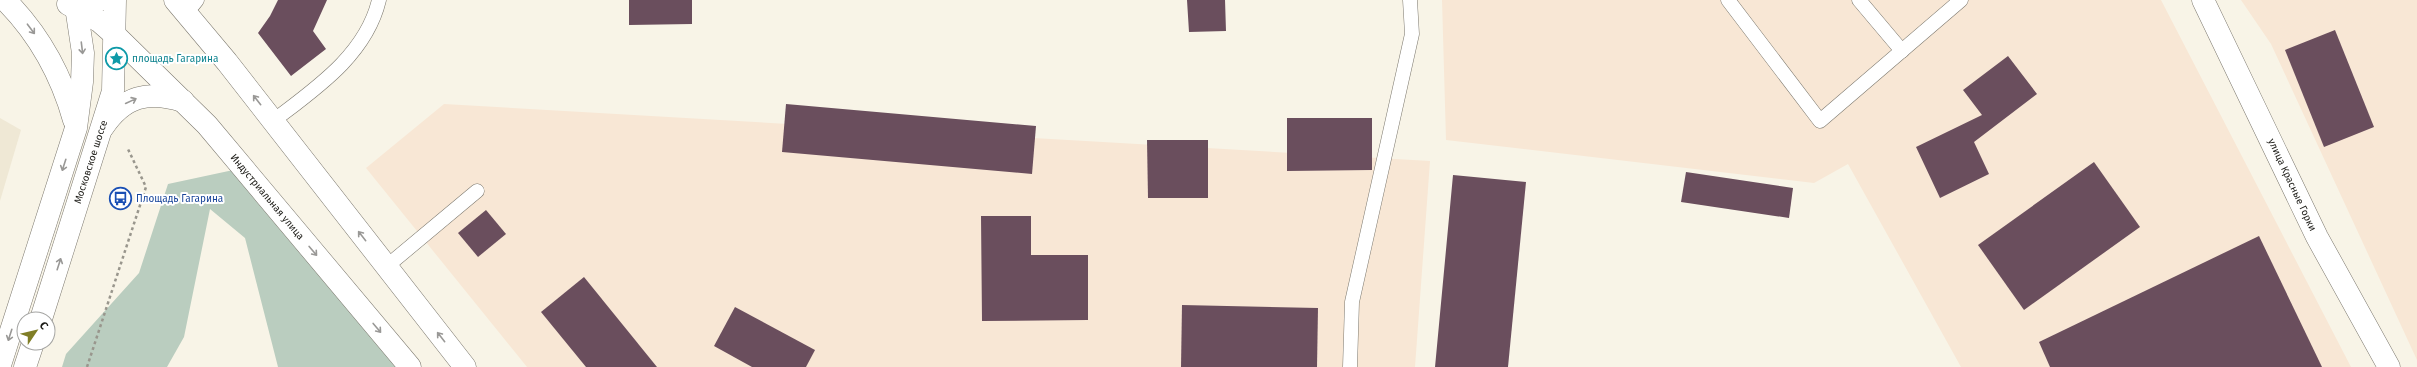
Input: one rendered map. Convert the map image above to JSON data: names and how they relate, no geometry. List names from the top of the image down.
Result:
{
  "streets": {
    "street": ["Московское шоссе", "улица Красные Горки", "Индустриальная улица"]
  },
  "crossings": [
    ["Московское шоссе", "Индустриальная улица"]
  ],
  "places": {
    "place": ["площадь Гагарина"],
    "bus stop": ["Площадь Гагарина"]
  },
  "north": "top right"
}
